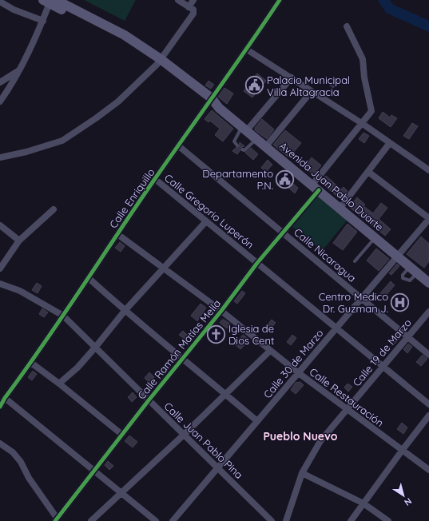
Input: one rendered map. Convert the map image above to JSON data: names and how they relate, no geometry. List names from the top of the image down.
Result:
{
  "streets": {
    "main road": ["Avenida Juan Pablo Duarte"],
    "street": [
      "Calle Enriquillo",
      "Calle Gregorio Luperón",
      "Calle Nicaragua",
      "Calle Ramón Matías Mella",
      "Calle 19 de Marzo",
      "Calle 30 de Marzo",
      "Calle Restauración",
      "Calle Juan Pablo Pina"
    ]
  },
  "crossings": [
    ["Avenida Juan Pablo Duarte", "Calle Enriquillo"],
    ["Avenida Juan Pablo Duarte", "Calle Ramón Matías Mella"],
    ["Avenida Juan Pablo Duarte", "Calle 30 de Marzo"],
    ["Calle Enriquillo", "Calle Gregorio Luperón"],
    ["Calle Enriquillo", "Calle Nicaragua"],
    ["Calle Enriquillo", "Calle Restauración"],
    ["Calle Enriquillo", "Calle Juan Pablo Pina"],
    ["Calle Gregorio Luperón", "Calle Ramón Matías Mella"],
    ["Calle Gregorio Luperón", "Calle 19 de Marzo"],
    ["Calle Gregorio Luperón", "Calle 30 de Marzo"],
    ["Calle Nicaragua", "Calle Ramón Matías Mella"],
    ["Calle Nicaragua", "Calle 19 de Marzo"],
    ["Calle Nicaragua", "Calle 30 de Marzo"],
    ["Calle Ramón Matías Mella", "Calle Restauración"],
    ["Calle Ramón Matías Mella", "Calle Juan Pablo Pina"],
    ["Calle 19 de Marzo", "Calle Restauración"],
    ["Calle 30 de Marzo", "Calle Restauración"],
    ["Calle 30 de Marzo", "Calle Juan Pablo Pina"]
  ],
  "districts": ["Pueblo Nuevo"],
  "places": {
    "public building": ["Palacio Municipal Villa Altagracia", "Departamento P.N."],
    "hospital": ["Centro Medico Dr. Guzman J."],
    "church": ["Iglesia de Dios Cent"]
  },
  "north": "bottom right"
}
